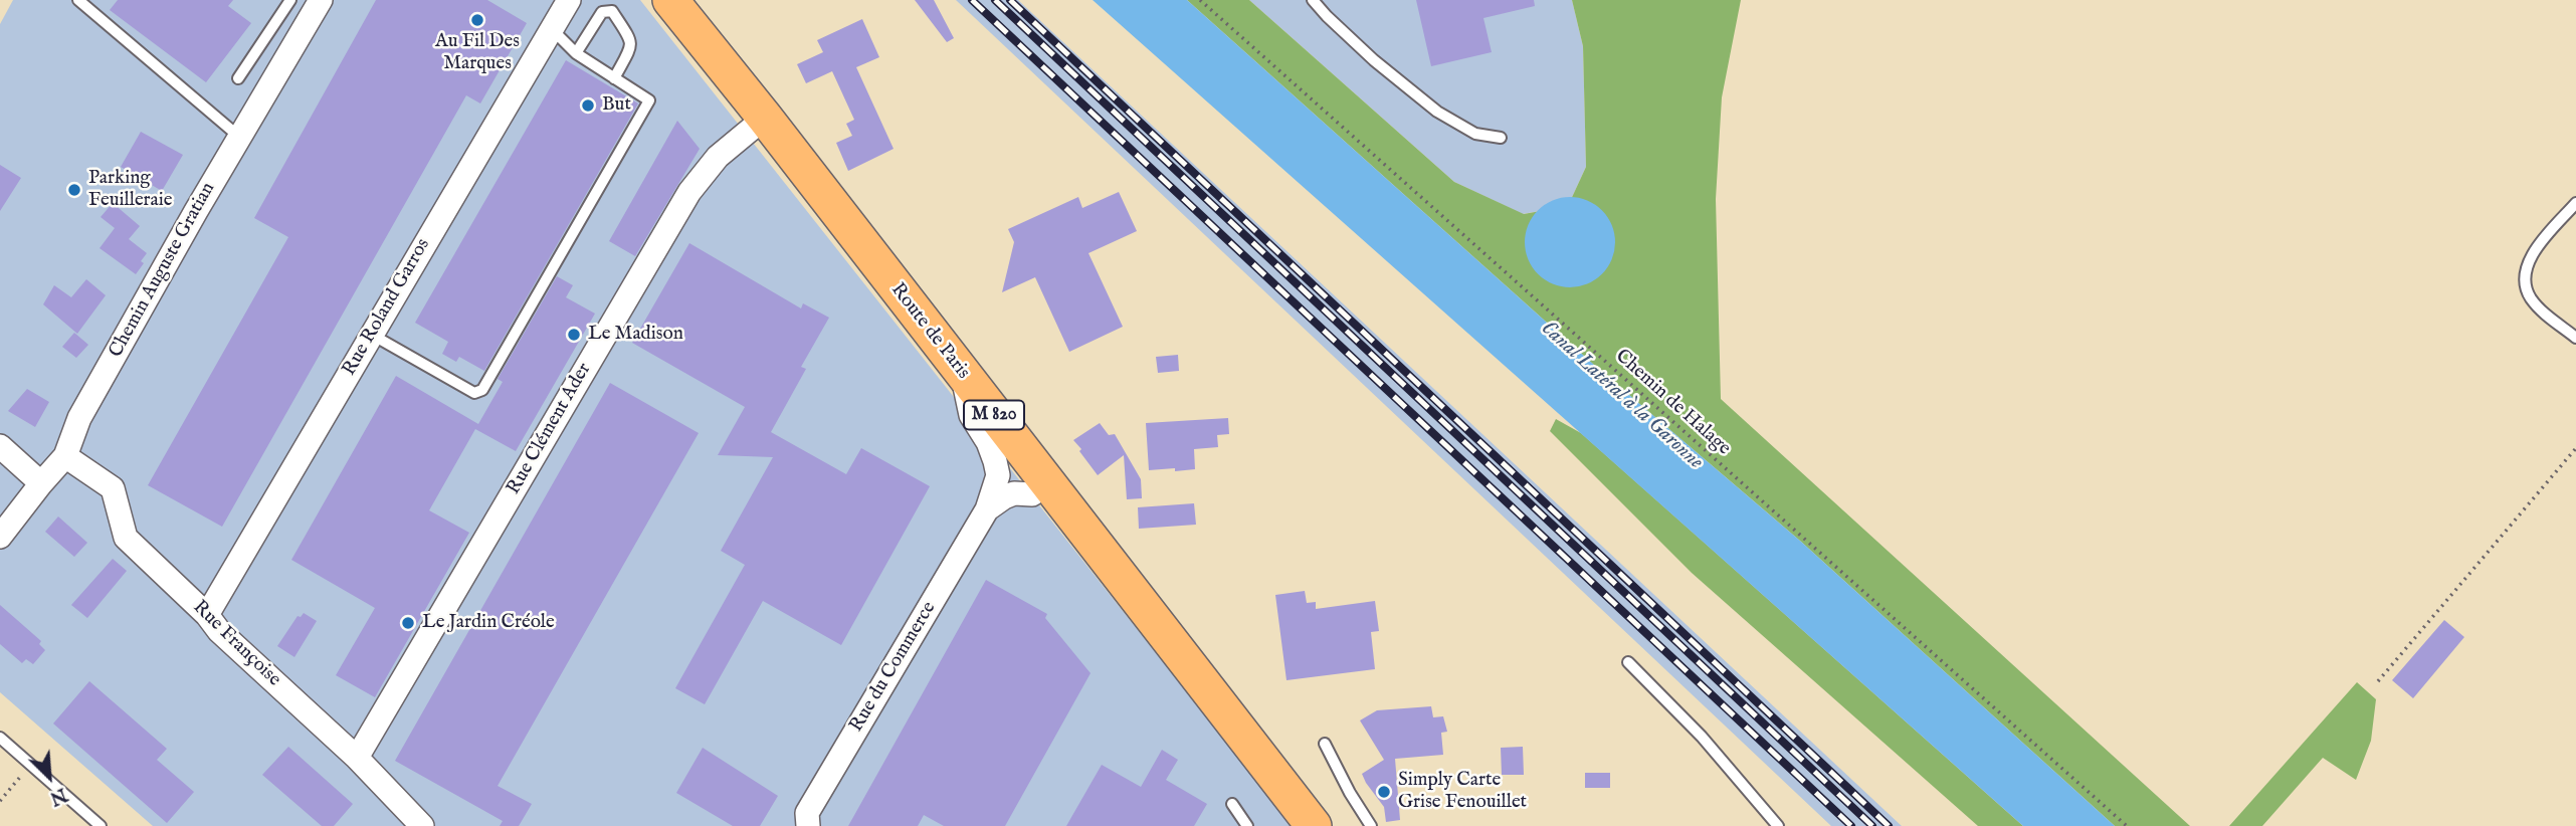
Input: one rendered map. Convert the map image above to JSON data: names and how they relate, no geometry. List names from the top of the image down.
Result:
{
  "streets": {
    "main road": ["Route de Paris", "M 820"],
    "street": [
      "Chemin Auguste Gratian",
      "Rue Roland Garros",
      "Rue Clément Ader",
      "Rue Françoise",
      "Rue du Commerce"
    ],
    "path": ["Chemin de Halage"]
  },
  "crossings": [
    ["Chemin Auguste Gratian", "Rue Françoise"],
    ["Rue Roland Garros", "Rue Françoise"],
    ["Route de Paris", "Rue Clément Ader"],
    ["Route de Paris", "Rue du Commerce"],
    ["Rue Clément Ader", "Rue Françoise"]
  ],
  "water": ["Canal Latéral à la Garonne"],
  "places": [
    "Au Fil Des Marques",
    "But",
    "Parking Feuilleraie",
    "Le Madison",
    "Le Jardin Créole",
    "Simply Carte Grise Fenouillet"
  ],
  "north": "bottom right"
}
